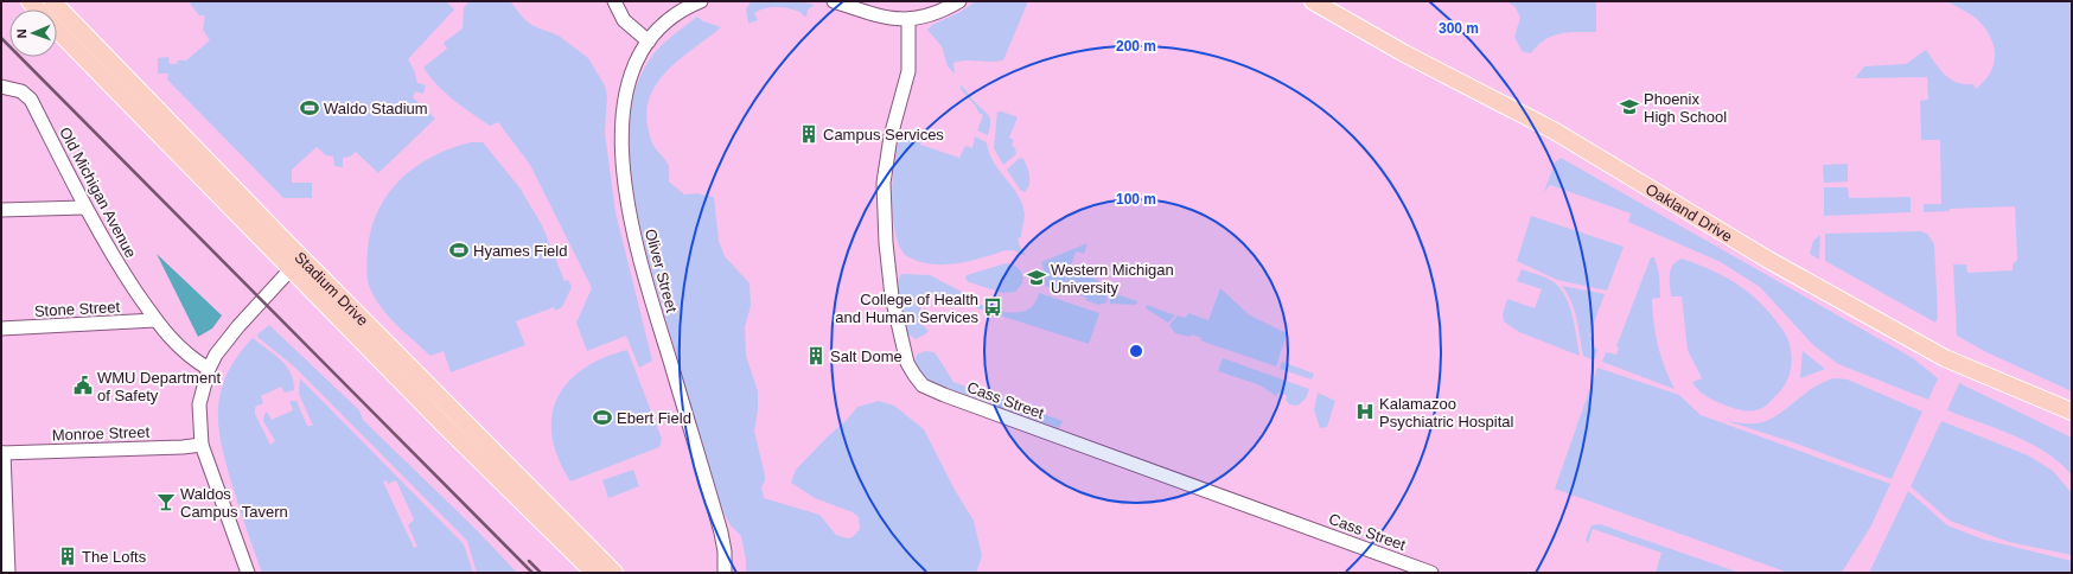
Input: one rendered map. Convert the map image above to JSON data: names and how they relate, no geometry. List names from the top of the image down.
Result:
{
  "streets": {
    "main road": ["Oakland Drive", "Stadium Drive"],
    "street": [
      "Old Michigan Avenue",
      "Oliver Street",
      "Stone Street",
      "Cass Street",
      "Monroe Street"
    ]
  },
  "crossings": [
    ["Old Michigan Avenue", "Stone Street"]
  ],
  "places": {
    "school or university": ["Phoenix High School", "Western Michigan University"],
    "sports": ["Waldo Stadium", "Hyames Field", "Ebert Field"],
    "building": ["Campus Services", "Salt Dome", "The Lofts"],
    "bus stop": ["College of Health and Human Services"],
    "public building": ["WMU Department of Safety"],
    "hospital": ["Kalamazoo Psychiatric Hospital"],
    "bar": ["Waldos Campus Tavern"]
  },
  "north": "left",
  "rings": ["300 m", "200 m", "100 m"]
}
